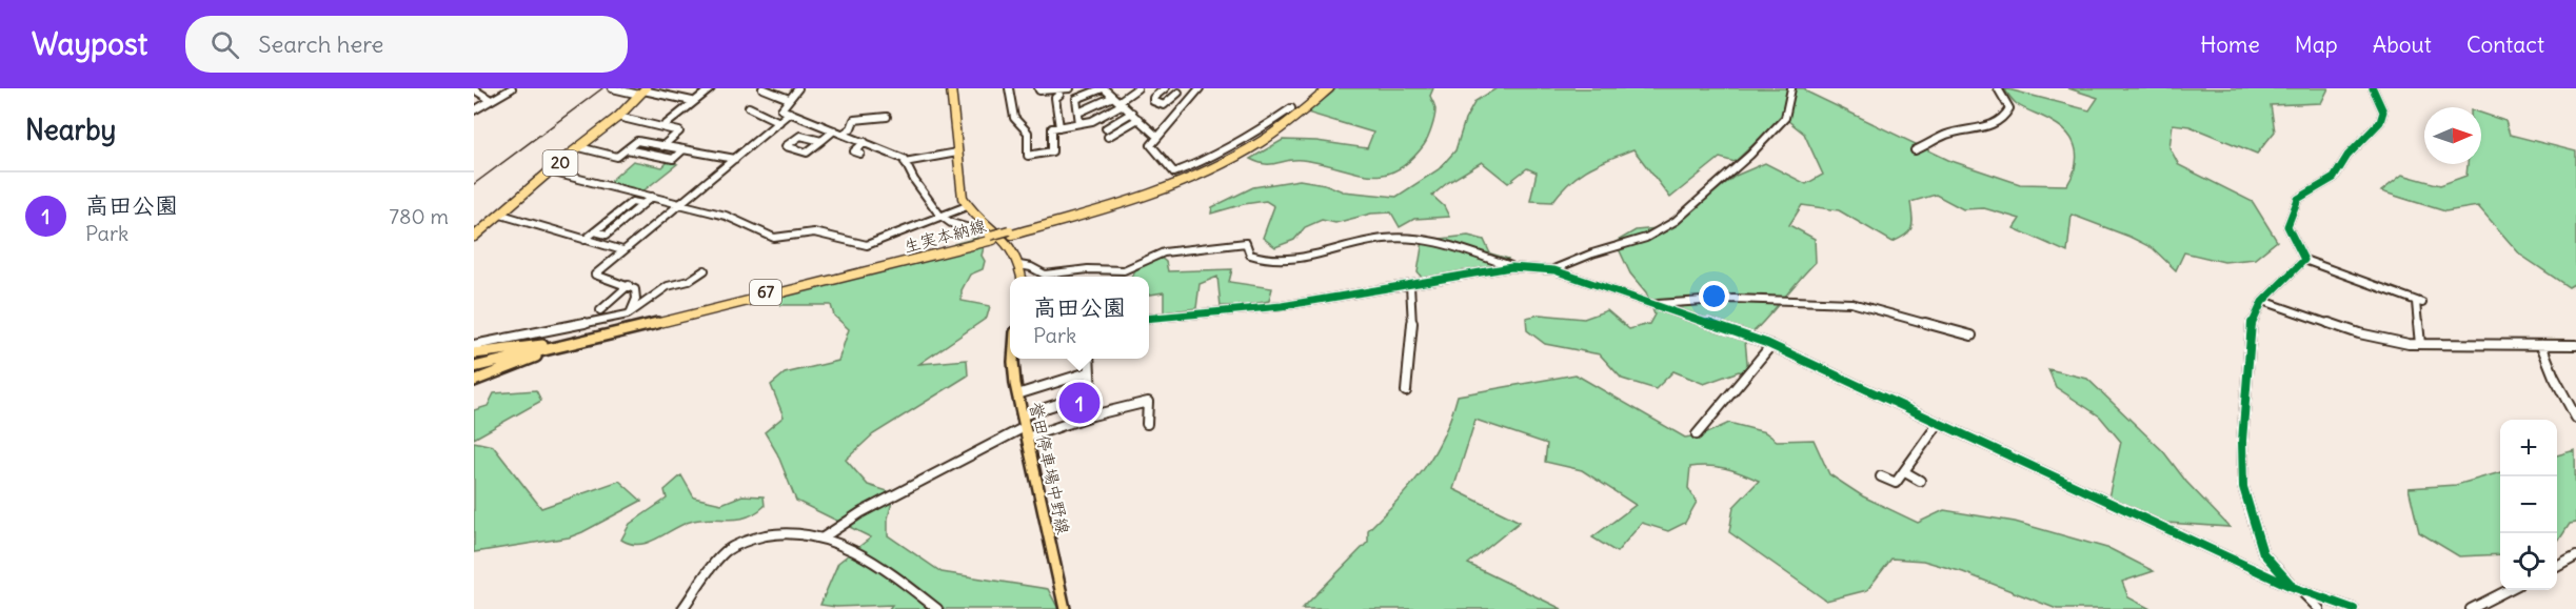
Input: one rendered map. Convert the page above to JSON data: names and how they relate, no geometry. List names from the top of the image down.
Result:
{
  "streets": {
    "main road": [
      "20",
      "生実本納線",
      "67",
      "誉田停車場中野線"
    ]
  },
  "crossings": [
    ["生実本納線", "67"]
  ],
  "north": "right",
  "page": {
    "header": "Waypost",
    "search": "Search here",
    "nav": [
      "Home",
      "Map",
      "About",
      "Contact"
    ],
    "heading": "Nearby",
    "list": [
      {
        "mark": "1",
        "name": "高田公園",
        "note": "Park",
        "value": "780 m"
      }
    ],
    "popup": ["高田公園", "Park"],
    "pins": "1",
    "map_buttons": ["+", "−"]
  }
}
